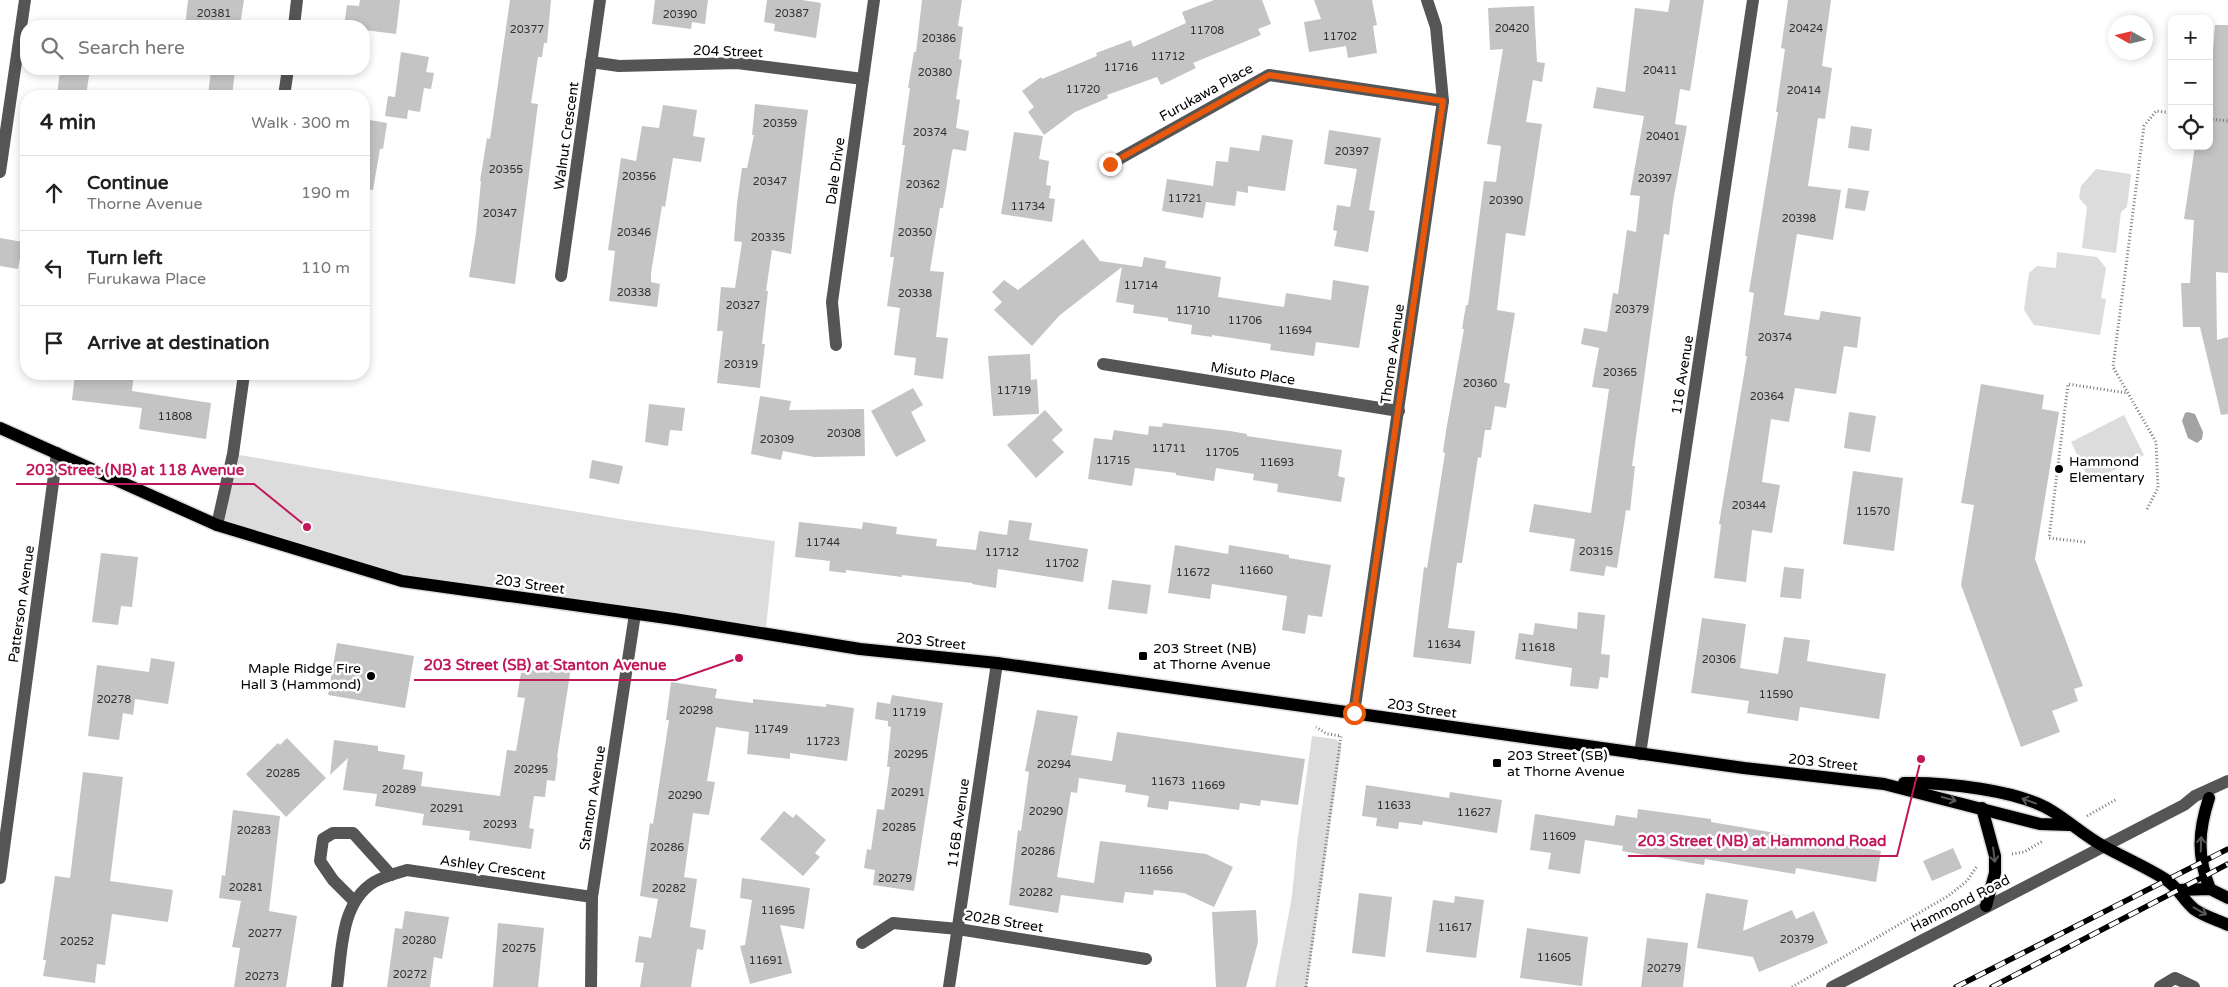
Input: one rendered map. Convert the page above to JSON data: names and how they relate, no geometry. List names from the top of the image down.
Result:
{
  "streets": {
    "main road": ["203 Street"],
    "street": [
      "204 Street",
      "Furukawa Place",
      "Walnut Crescent",
      "Dale Drive",
      "Thorne Avenue",
      "Misuto Place",
      "116 Avenue",
      "Patterson Avenue",
      "Stanton Avenue",
      "116B Avenue",
      "Ashley Crescent",
      "Hammond Road",
      "202B Street"
    ]
  },
  "crossings": [
    ["204 Street", "Walnut Crescent"],
    ["204 Street", "Dale Drive"],
    ["Furukawa Place", "Thorne Avenue"],
    ["Thorne Avenue", "Misuto Place"],
    ["Thorne Avenue", "203 Street"],
    ["116 Avenue", "203 Street"],
    ["203 Street", "Patterson Avenue"],
    ["203 Street", "Stanton Avenue"],
    ["203 Street", "116B Avenue"],
    ["203 Street", "Hammond Road"],
    ["Stanton Avenue", "Ashley Crescent"],
    ["116B Avenue", "202B Street"]
  ],
  "places": {
    "other": [
      "Hammond Elementary",
      "203 Street (NB) at 118 Avenue",
      "203 Street (SB) at Stanton Avenue",
      "Maple Ridge Fire Hall 3 (Hammond)",
      "203 Street (NB) at Hammond Road"
    ],
    "transit": ["203 Street (NB) at Thorne Avenue", "203 Street (SB) at Thorne Avenue"]
  },
  "house_numbers": [
    "20381",
    "20387",
    "20390",
    "20420",
    "20424",
    "20377",
    "11708",
    "11702",
    "20386",
    "11712",
    "11716",
    "20411",
    "20380",
    "11720",
    "20414",
    "20359",
    "20374",
    "20401",
    "20397",
    "20355",
    "20356",
    "20397",
    "20347",
    "20362",
    "11721",
    "20390",
    "11734",
    "20347",
    "20398",
    "20346",
    "20350",
    "20335",
    "11714",
    "20338",
    "20338",
    "20327",
    "20379",
    "11710",
    "11706",
    "11694",
    "20374",
    "20319",
    "20365",
    "20360",
    "11719",
    "20364",
    "11808",
    "20308",
    "20309",
    "11711",
    "11705",
    "11715",
    "11693",
    "20344",
    "11570",
    "11744",
    "20315",
    "11712",
    "11702",
    "11660",
    "11672",
    "11634",
    "11618",
    "20306",
    "11590",
    "20278",
    "20298",
    "11719",
    "11749",
    "11723",
    "20295",
    "20294",
    "20295",
    "20285",
    "11673",
    "11669",
    "20289",
    "20291",
    "20290",
    "11633",
    "20291",
    "20290",
    "11627",
    "20293",
    "20285",
    "20283",
    "11609",
    "20286",
    "20286",
    "11656",
    "20279",
    "20281",
    "20282",
    "20282",
    "11695",
    "11617",
    "20277",
    "20379",
    "20280",
    "20252",
    "20275",
    "11605",
    "11691",
    "20279",
    "20272",
    "20273"
  ],
  "north": "left",
  "page": {
    "map_buttons": ["+", "−"],
    "search": "Search here",
    "heading": ["4 min", "Walk · 300 m"],
    "list": [
      ["Continue", "Thorne Avenue", "190 m"],
      ["Turn left", "Furukawa Place", "110 m"],
      "Arrive at destination"
    ]
  }
}
